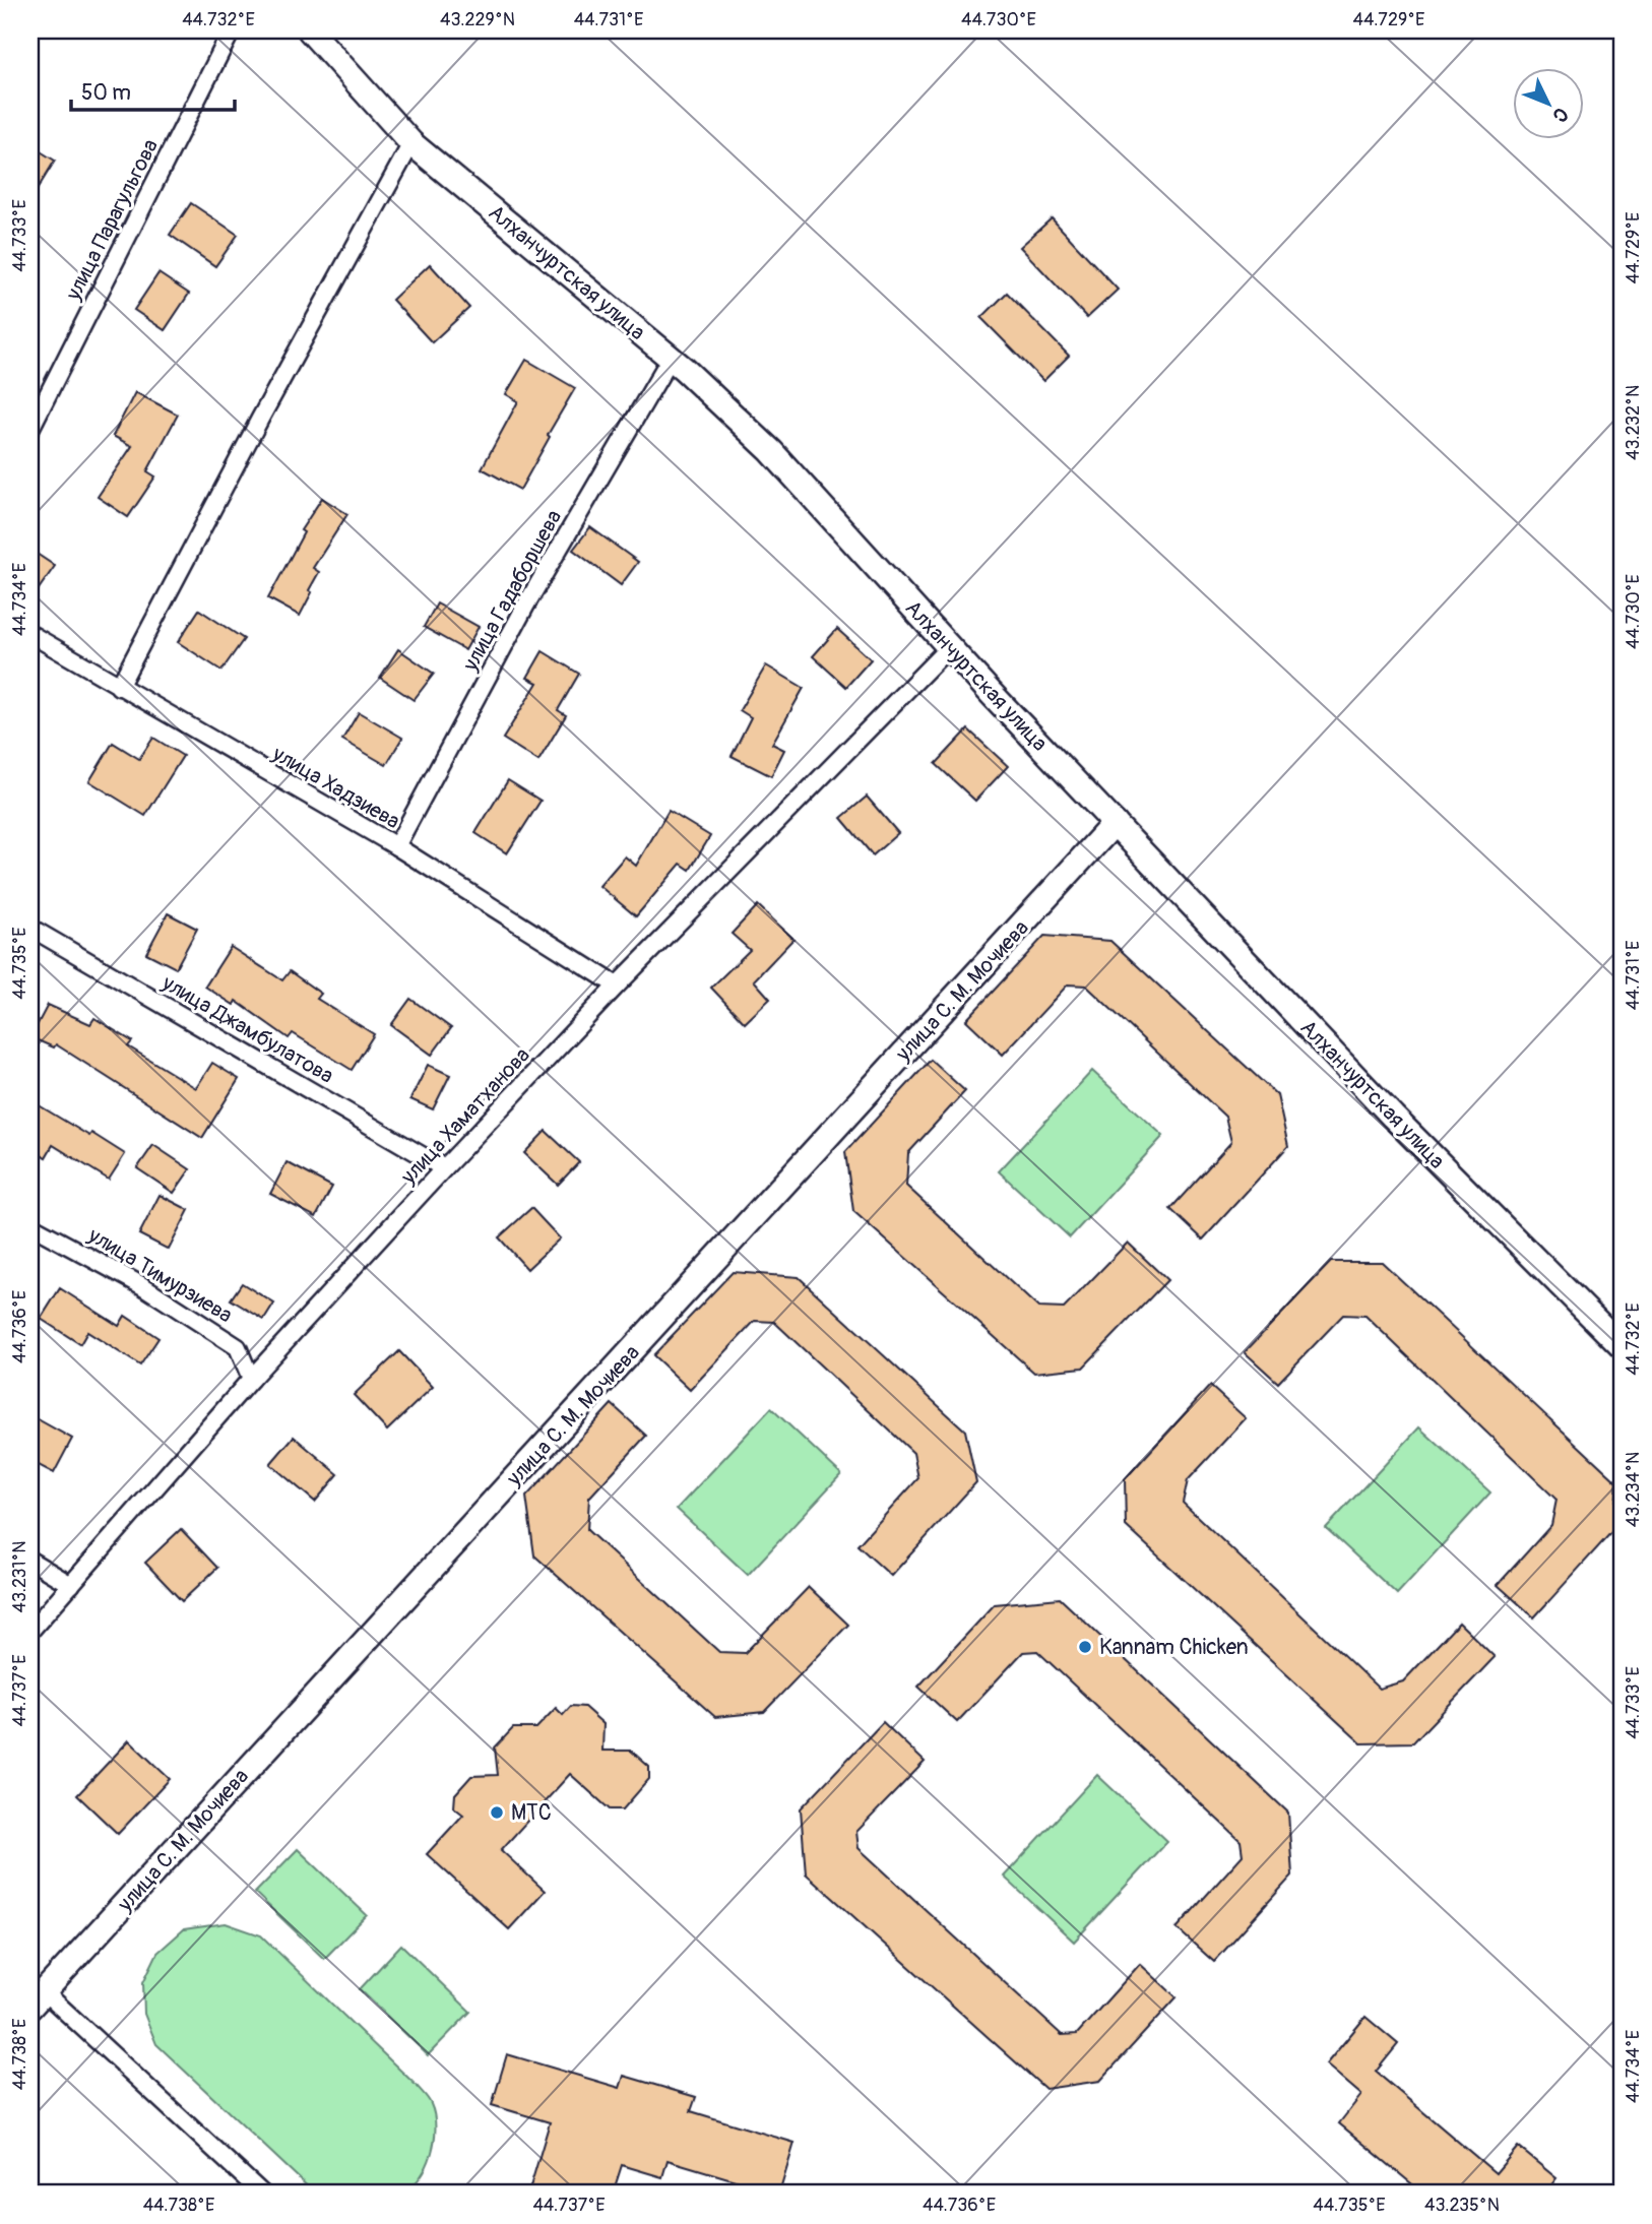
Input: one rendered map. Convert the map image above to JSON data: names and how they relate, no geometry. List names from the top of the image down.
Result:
{
  "streets": {
    "street": [
      "улица Парагульгова",
      "Алханчуртская улица",
      "улица Гадаборшева",
      "улица Хадзиева",
      "улица С. М. Мочиева",
      "улица Джамбулатова",
      "улица Хаматханова",
      "улица Тимурзиева"
    ]
  },
  "crossings": [
    ["Алханчуртская улица", "улица Гадаборшева"],
    ["Алханчуртская улица", "улица С. М. Мочиева"],
    ["Алханчуртская улица", "улица Хаматханова"],
    ["улица Гадаборшева", "улица Хадзиева"],
    ["улица Хадзиева", "улица Хаматханова"],
    ["улица Джамбулатова", "улица Хаматханова"],
    ["улица Хаматханова", "улица Тимурзиева"]
  ],
  "places": ["Kannam Chicken", "МТС"],
  "scale_bar": "50 m",
  "north": "bottom right",
  "coordinates": [
    "44.732°E",
    "43.229°N",
    "44.731°E",
    "44.730°E",
    "44.729°E",
    "44.733°E",
    "43.232°N",
    "44.734°E",
    "44.735°E",
    "44.736°E",
    "43.234°N",
    "43.231°N",
    "44.737°E",
    "44.738°E",
    "43.235°N"
  ]
}
